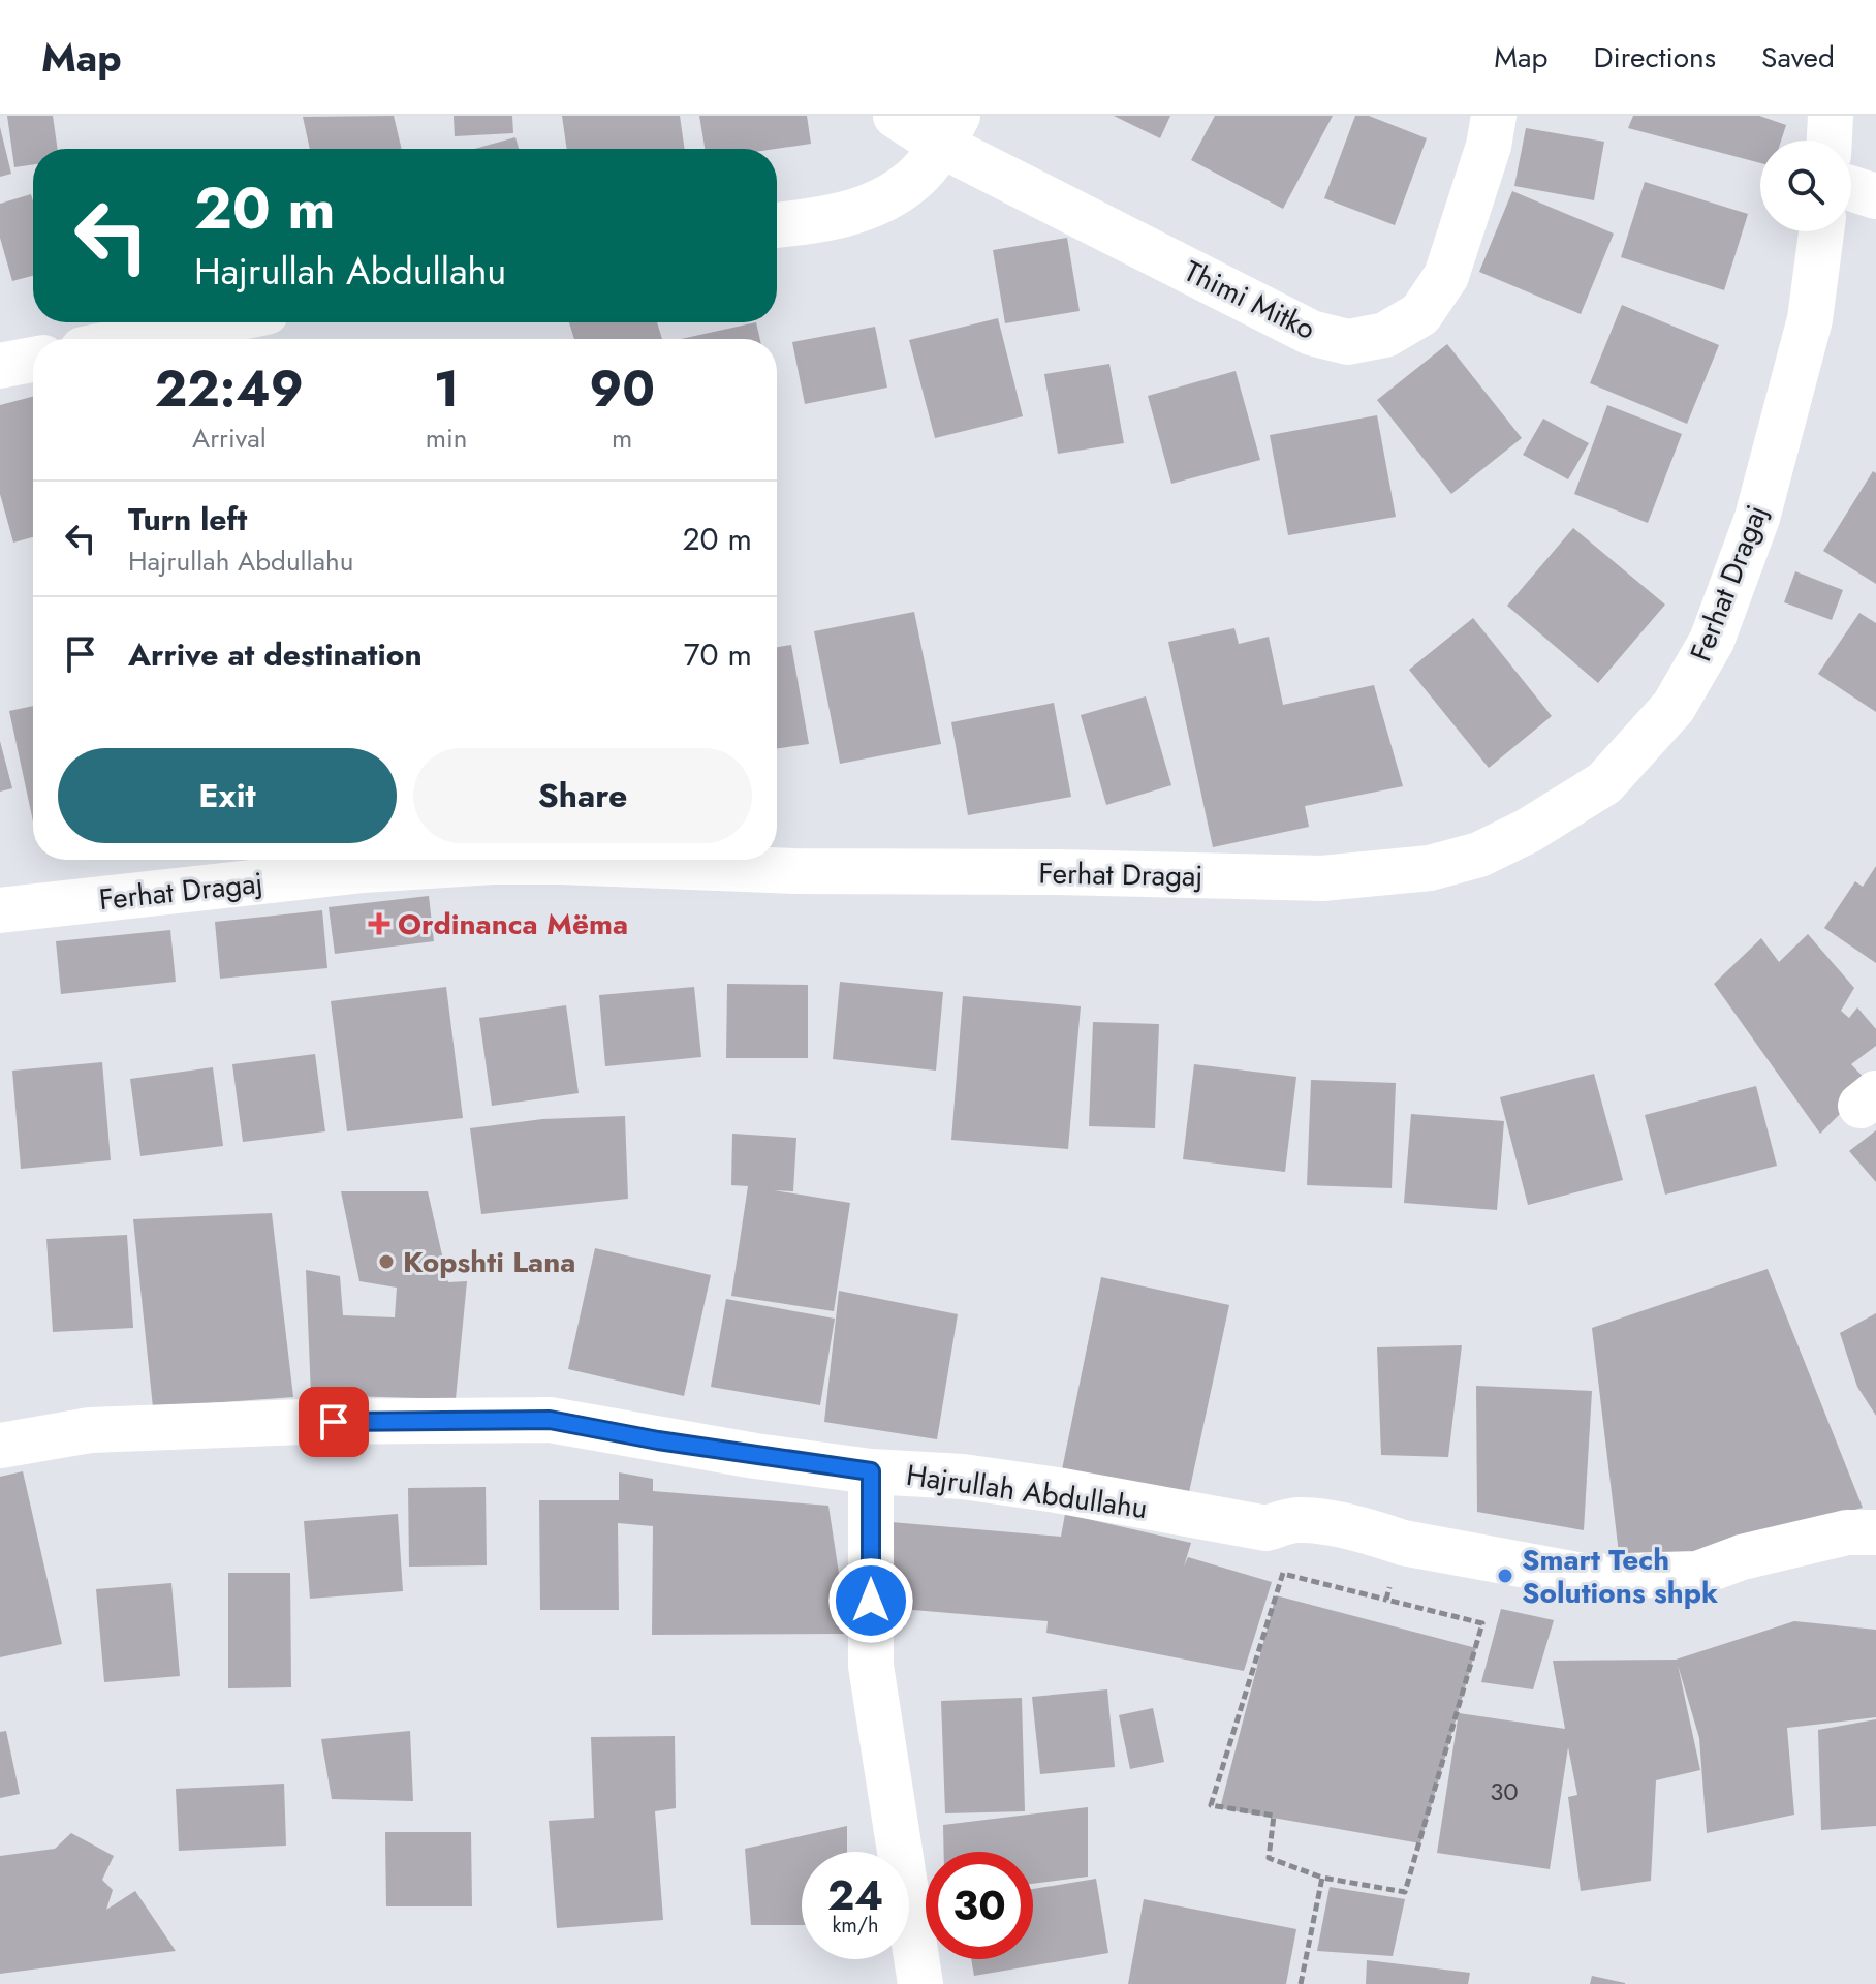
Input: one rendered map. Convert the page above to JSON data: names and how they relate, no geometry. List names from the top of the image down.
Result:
{
  "streets": {
    "street": ["Thimi Mitko", "Ferhat Dragaj", "Hajrullah Abdullahu"]
  },
  "places": {
    "health": ["Ordinanca Mëma"],
    "other": ["Kopshti Lana", "Smart Tech Solutions shpk"]
  },
  "house_numbers": ["30"],
  "page": {
    "header": "Map",
    "nav": ["Map", "Directions", "Saved"],
    "turn": ["20 m", "Hajrullah Abdullahu"],
    "eta": [
      "22:49",
      "Arrival",
      "1",
      "min",
      "90",
      "m"
    ],
    "list": [
      {
        "name": "Turn left",
        "note": "Hajrullah Abdullahu",
        "value": "20 m"
      },
      {
        "name": "Arrive at destination",
        "value": "70 m"
      }
    ],
    "buttons": ["Exit", "Share"],
    "speed": "24 km/h",
    "limit": "30"
  }
}
